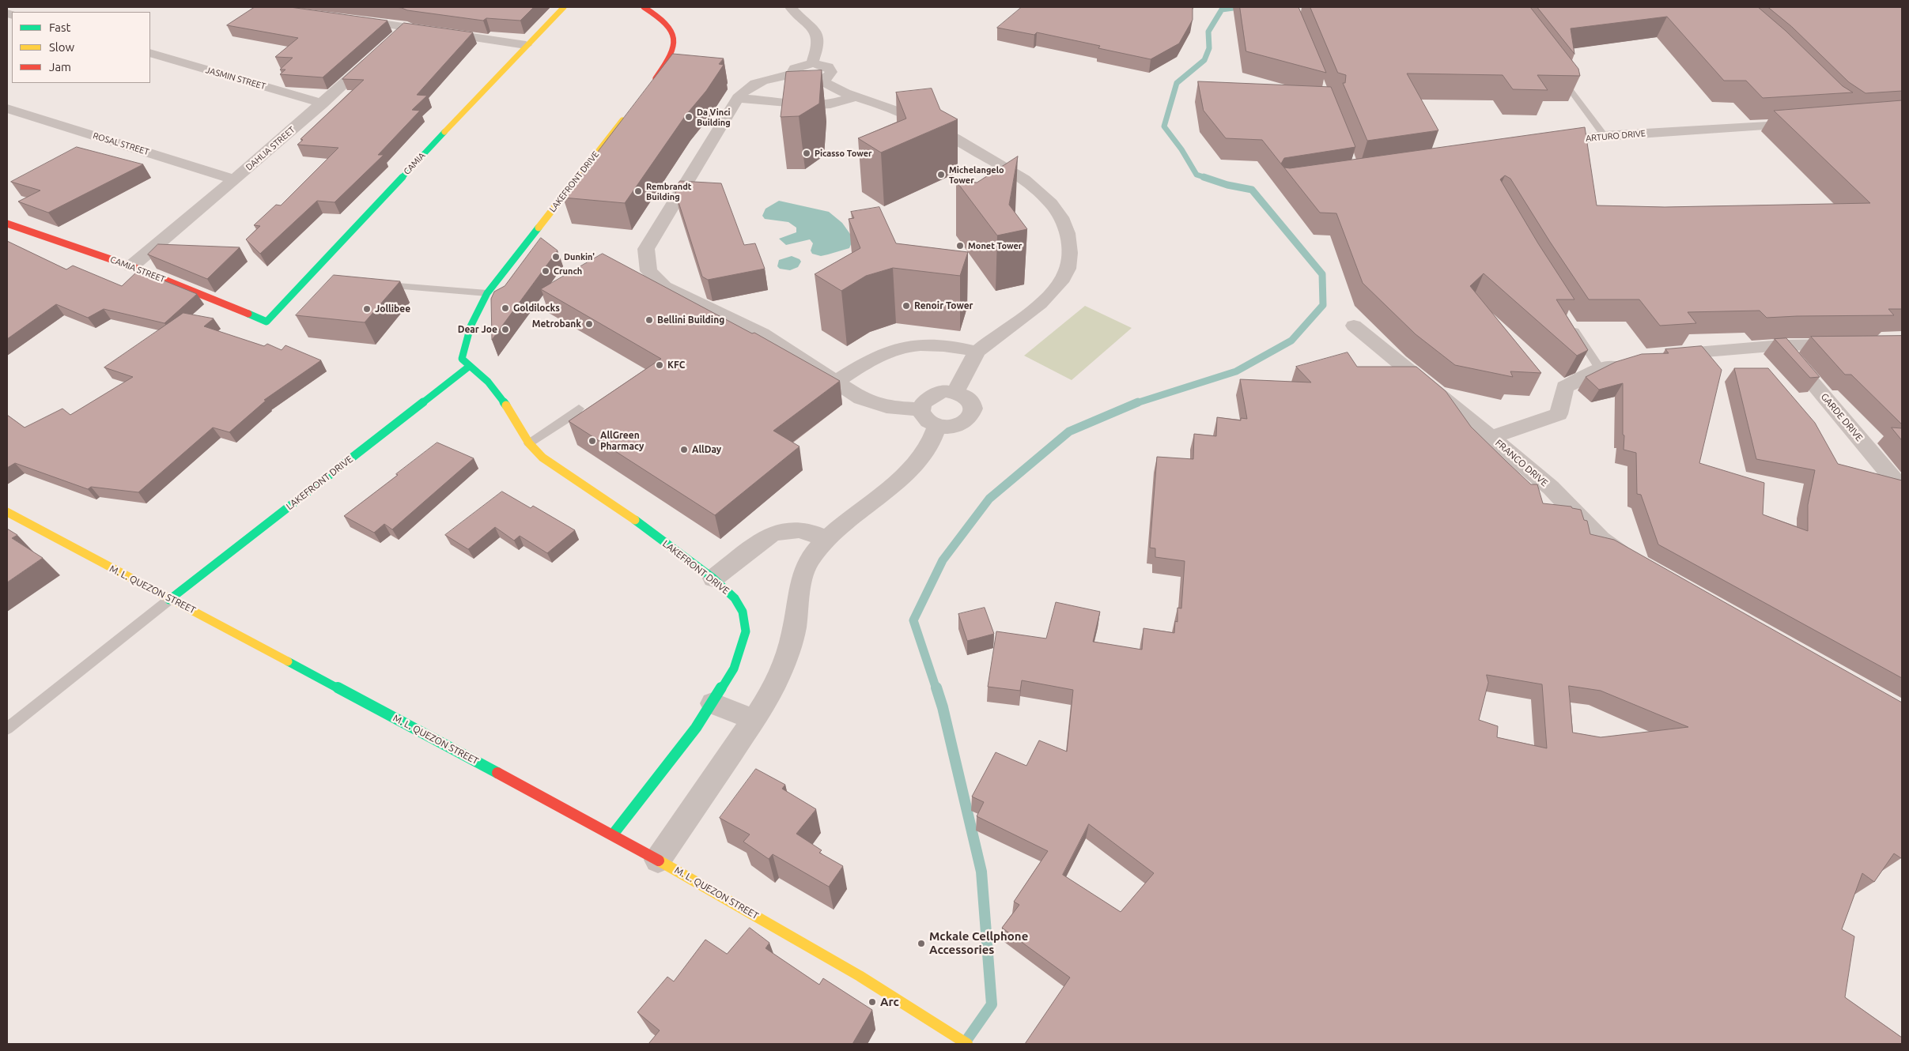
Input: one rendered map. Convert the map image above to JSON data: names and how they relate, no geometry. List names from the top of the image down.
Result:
{
  "streets": {
    "street": [
      "JASMIN STREET",
      "ARTURO DRIVE",
      "ROSAL STREET",
      "DAHLIA STREET",
      "CAMIA",
      "LAKEFRONT DRIVE",
      "CAMIA STREET",
      "GARDE DRIVE",
      "FRANCO DRIVE",
      "M. L. QUEZON STREET"
    ]
  },
  "crossings": [
    ["JASMIN STREET", "DAHLIA STREET"],
    ["ROSAL STREET", "DAHLIA STREET"],
    ["DAHLIA STREET", "CAMIA STREET"],
    ["CAMIA", "CAMIA STREET"],
    ["LAKEFRONT DRIVE", "M. L. QUEZON STREET"]
  ],
  "places": [
    "Da Vinci Building",
    "Picasso Tower",
    "Michelangelo Tower",
    "Rembrandt Building",
    "Monet Tower",
    "Dunkin'",
    "Crunch",
    "Renoir Tower",
    "Goldilocks",
    "Jollibee",
    "Bellini Building",
    "Metrobank",
    "Dear Joe",
    "KFC",
    "AllGreen Pharmacy",
    "AllDay",
    "Mckale Cellphone Accessories",
    "Arc"
  ],
  "legend": ["Fast", "Slow", "Jam"]
}
